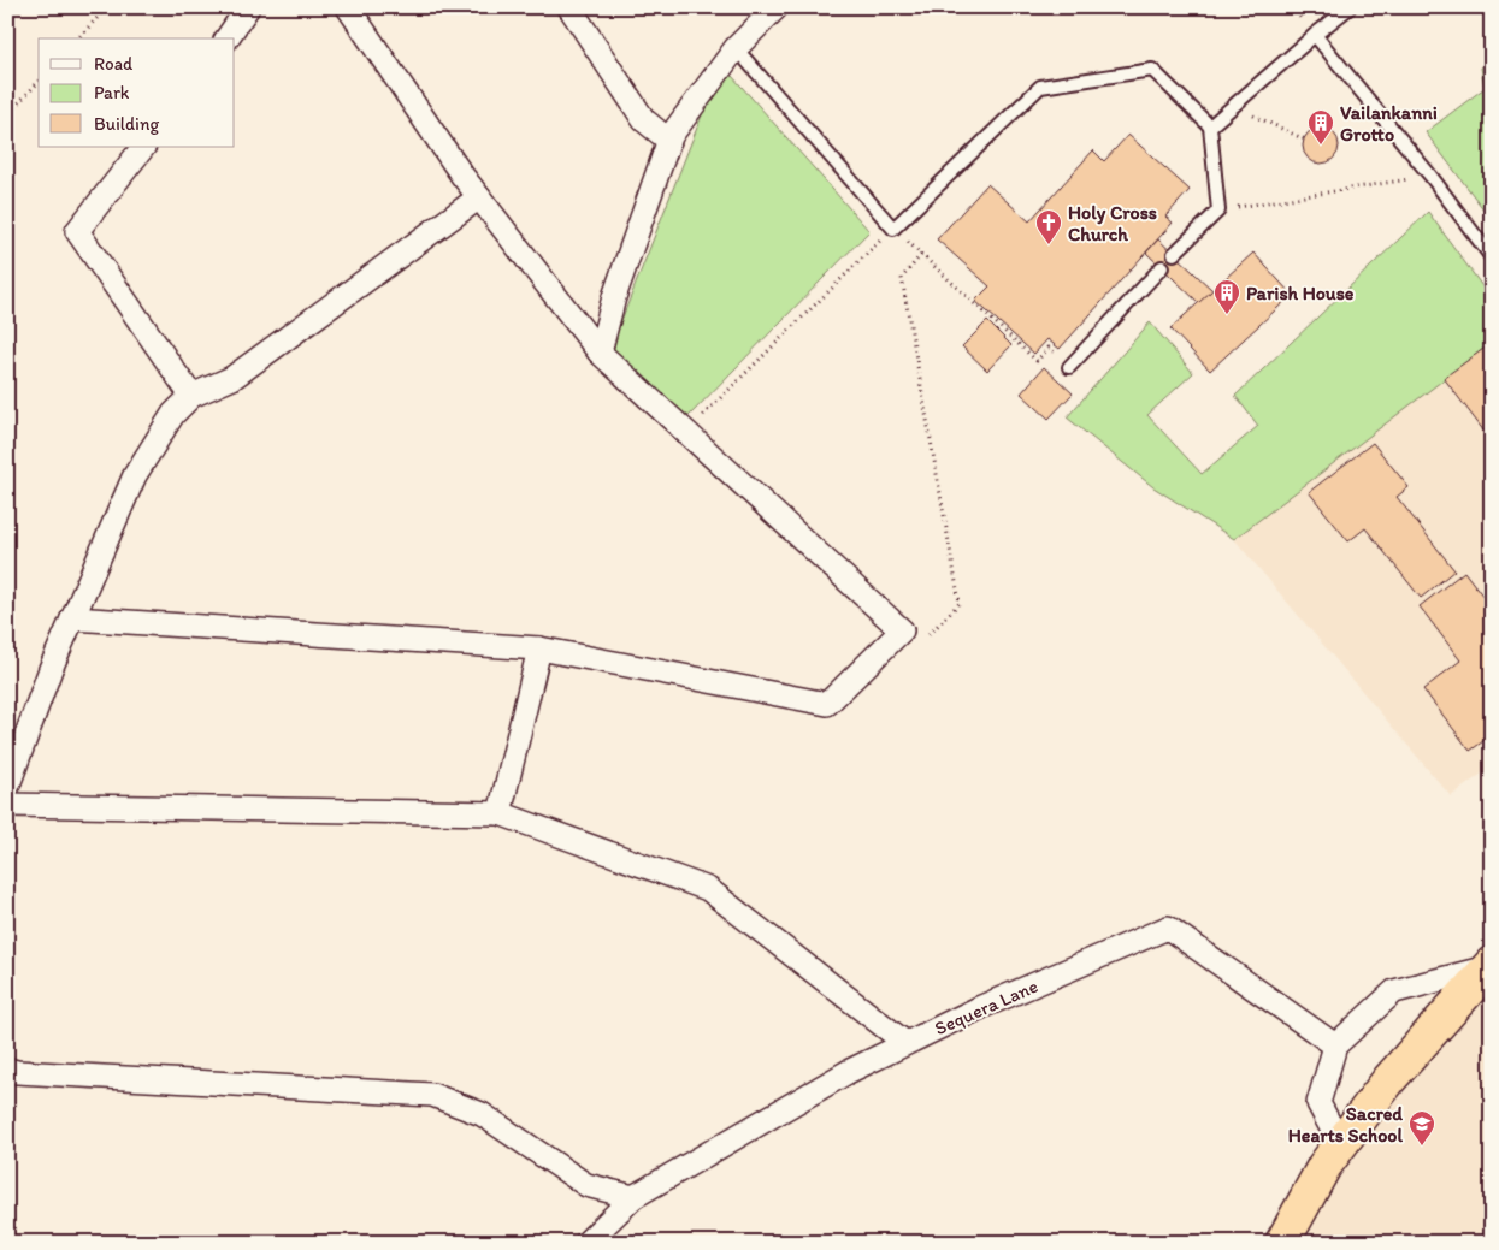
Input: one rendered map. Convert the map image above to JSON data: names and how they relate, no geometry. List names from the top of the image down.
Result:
{
  "streets": {
    "street": ["Sequera Lane"]
  },
  "places": {
    "building": ["Vailankanni Grotto", "Parish House"],
    "church": ["Holy Cross Church"],
    "school or university": ["Sacred Hearts School"]
  },
  "legend": ["Road", "Park", "Building"]
}
